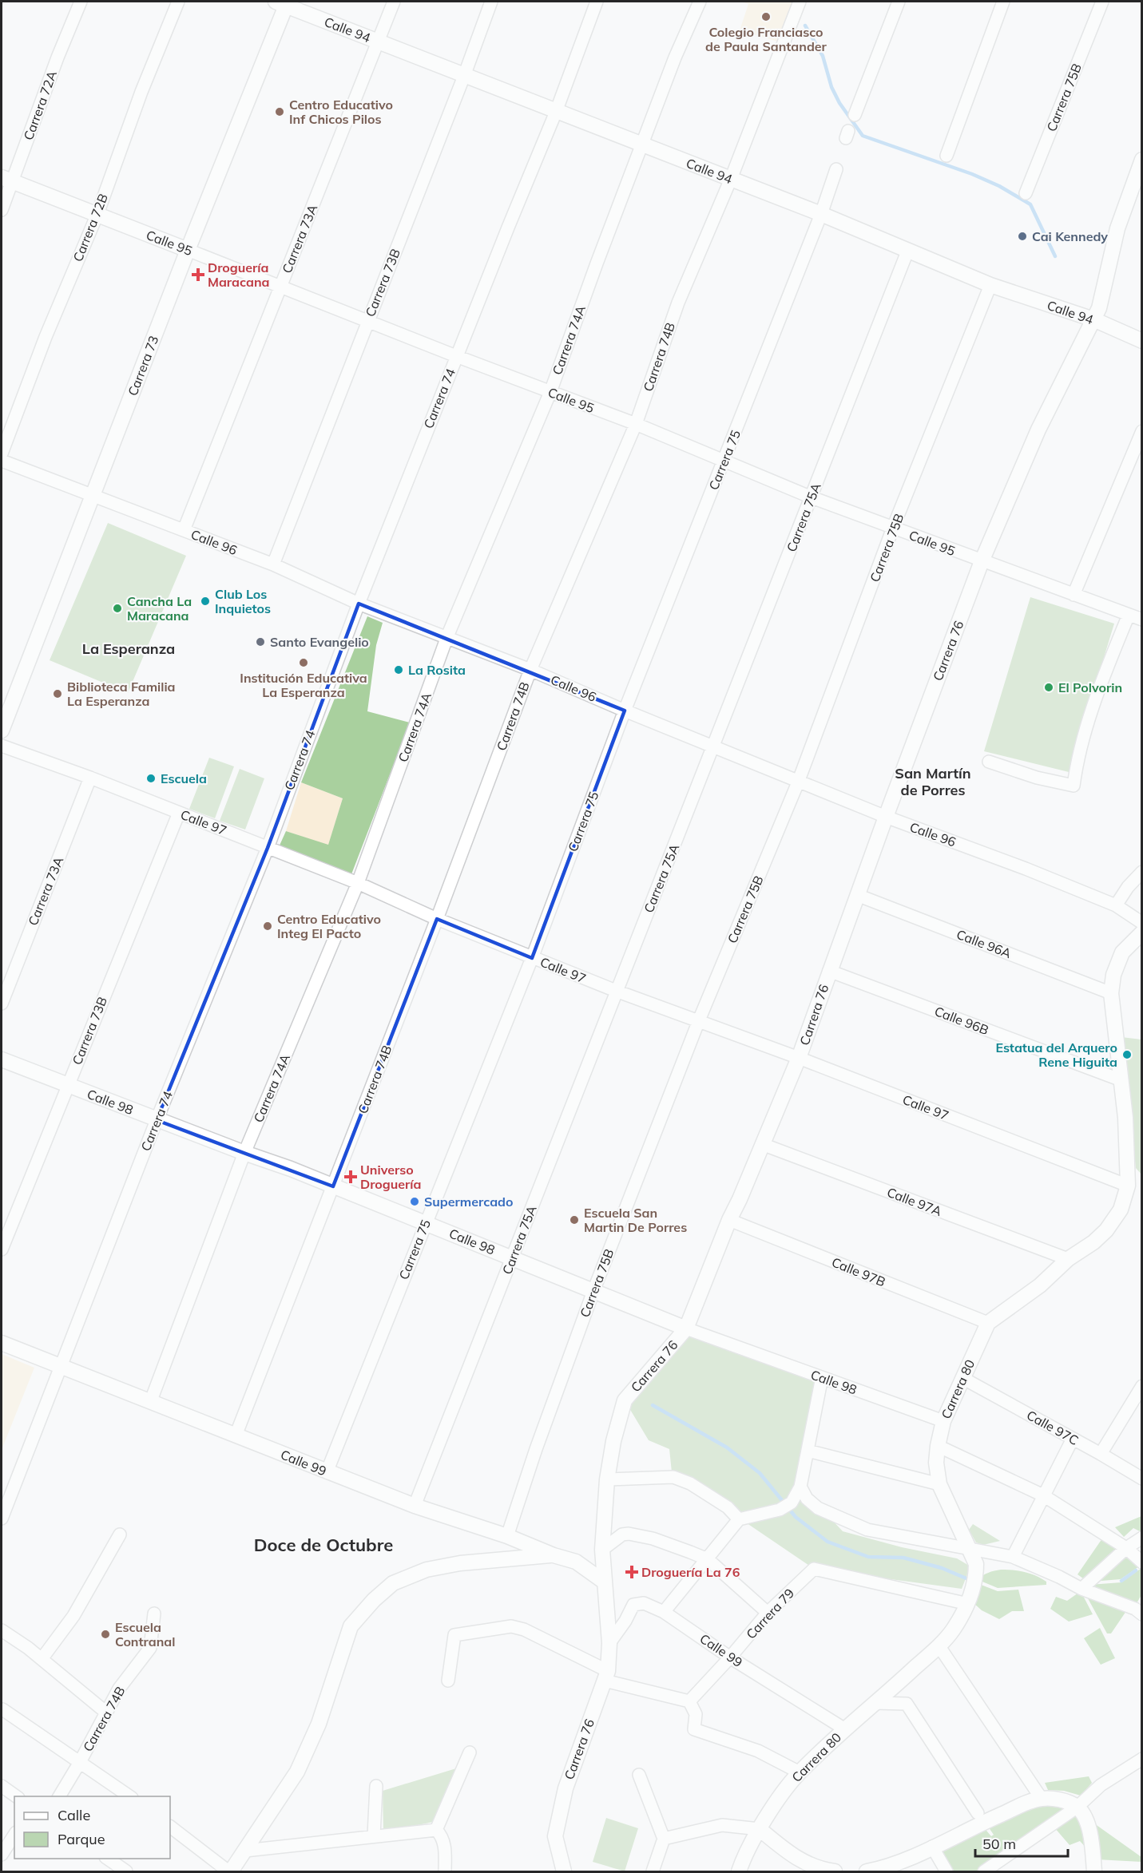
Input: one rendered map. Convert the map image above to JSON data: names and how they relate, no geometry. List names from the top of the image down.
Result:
{
  "streets": {
    "street": [
      "Calle 94",
      "Carrera 75B",
      "Carrera 72A",
      "Carrera 72B",
      "Carrera 73A",
      "Calle 95",
      "Carrera 73B",
      "Carrera 74A",
      "Carrera 74B",
      "Carrera 73",
      "Carrera 74",
      "Carrera 75",
      "Carrera 75A",
      "Calle 96",
      "Carrera 76",
      "Calle 97",
      "Calle 96A",
      "Calle 96B",
      "Calle 98",
      "Calle 97A",
      "Calle 97B",
      "Carrera 80",
      "Calle 97C",
      "Calle 99",
      "Carrera 79"
    ]
  },
  "crossings": [
    ["Calle 94", "Carrera 75B"],
    ["Calle 94", "Carrera 73A"],
    ["Calle 94", "Carrera 73B"],
    ["Calle 94", "Carrera 74A"],
    ["Calle 94", "Carrera 74B"],
    ["Calle 94", "Carrera 73"],
    ["Calle 94", "Carrera 74"],
    ["Calle 94", "Carrera 75"],
    ["Calle 94", "Carrera 75A"],
    ["Calle 94", "Carrera 76"],
    ["Carrera 75B", "Calle 95"],
    ["Carrera 75B", "Calle 96"],
    ["Carrera 75B", "Calle 97"],
    ["Carrera 75B", "Calle 98"],
    ["Carrera 75B", "Calle 99"],
    ["Carrera 72A", "Calle 95"],
    ["Carrera 72B", "Calle 95"],
    ["Carrera 73A", "Calle 95"],
    ["Carrera 73A", "Calle 96"],
    ["Carrera 73A", "Calle 97"],
    ["Calle 95", "Carrera 73B"],
    ["Calle 95", "Carrera 74A"],
    ["Calle 95", "Carrera 74B"],
    ["Calle 95", "Carrera 73"],
    ["Calle 95", "Carrera 74"],
    ["Calle 95", "Carrera 75"],
    ["Calle 95", "Carrera 75A"],
    ["Calle 95", "Carrera 76"],
    ["Carrera 73B", "Calle 96"],
    ["Carrera 73B", "Calle 97"],
    ["Carrera 73B", "Calle 98"],
    ["Carrera 74A", "Calle 96"],
    ["Carrera 74A", "Calle 97"],
    ["Carrera 74A", "Calle 98"],
    ["Carrera 74A", "Calle 99"],
    ["Carrera 74B", "Calle 96"],
    ["Carrera 74B", "Calle 97"],
    ["Carrera 74B", "Calle 98"],
    ["Carrera 74B", "Calle 99"],
    ["Carrera 73", "Calle 96"],
    ["Carrera 74", "Calle 96"],
    ["Carrera 74", "Calle 97"],
    ["Carrera 74", "Calle 98"],
    ["Carrera 74", "Calle 99"],
    ["Carrera 75", "Calle 96"],
    ["Carrera 75", "Calle 97"],
    ["Carrera 75", "Calle 98"],
    ["Carrera 75", "Calle 99"],
    ["Carrera 75A", "Calle 96"],
    ["Carrera 75A", "Calle 97"],
    ["Carrera 75A", "Calle 98"],
    ["Carrera 75A", "Calle 99"],
    ["Calle 96", "Carrera 76"],
    ["Carrera 76", "Calle 97"],
    ["Carrera 76", "Calle 96A"],
    ["Carrera 76", "Calle 96B"],
    ["Carrera 76", "Calle 98"],
    ["Carrera 76", "Calle 97A"],
    ["Carrera 76", "Calle 97B"],
    ["Carrera 76", "Calle 99"],
    ["Calle 97", "Carrera 80"],
    ["Calle 96A", "Carrera 80"],
    ["Calle 96B", "Carrera 80"],
    ["Calle 98", "Carrera 80"],
    ["Calle 97A", "Carrera 80"],
    ["Calle 97B", "Carrera 80"],
    ["Carrera 80", "Calle 97C"],
    ["Carrera 80", "Calle 99"],
    ["Carrera 80", "Carrera 79"],
    ["Calle 99", "Carrera 79"]
  ],
  "districts": ["La Esperanza", "San Martín de Porres", "Doce de Octubre"],
  "places": {
    "other": [
      "Colegio Franciasco de Paula Santander",
      "Centro Educativo Inf Chicos Pilos",
      "Cai Kennedy",
      "Club Los Inquietos",
      "Cancha La Maracana",
      "Santo Evangelio",
      "Institución Educativa La Esperanza",
      "La Rosita",
      "El Polvorin",
      "Biblioteca Familia La Esperanza",
      "Escuela",
      "Centro Educativo Integ El Pacto",
      "Estatua del Arquero Rene Higuita",
      "Supermercado",
      "Escuela San Martin De Porres",
      "Escuela Contranal"
    ],
    "health": ["Droguería Maracana", "Universo Droguería", "Droguería La 76"]
  },
  "legend": ["Calle", "Parque"],
  "scale_bar": "50 m"
}
